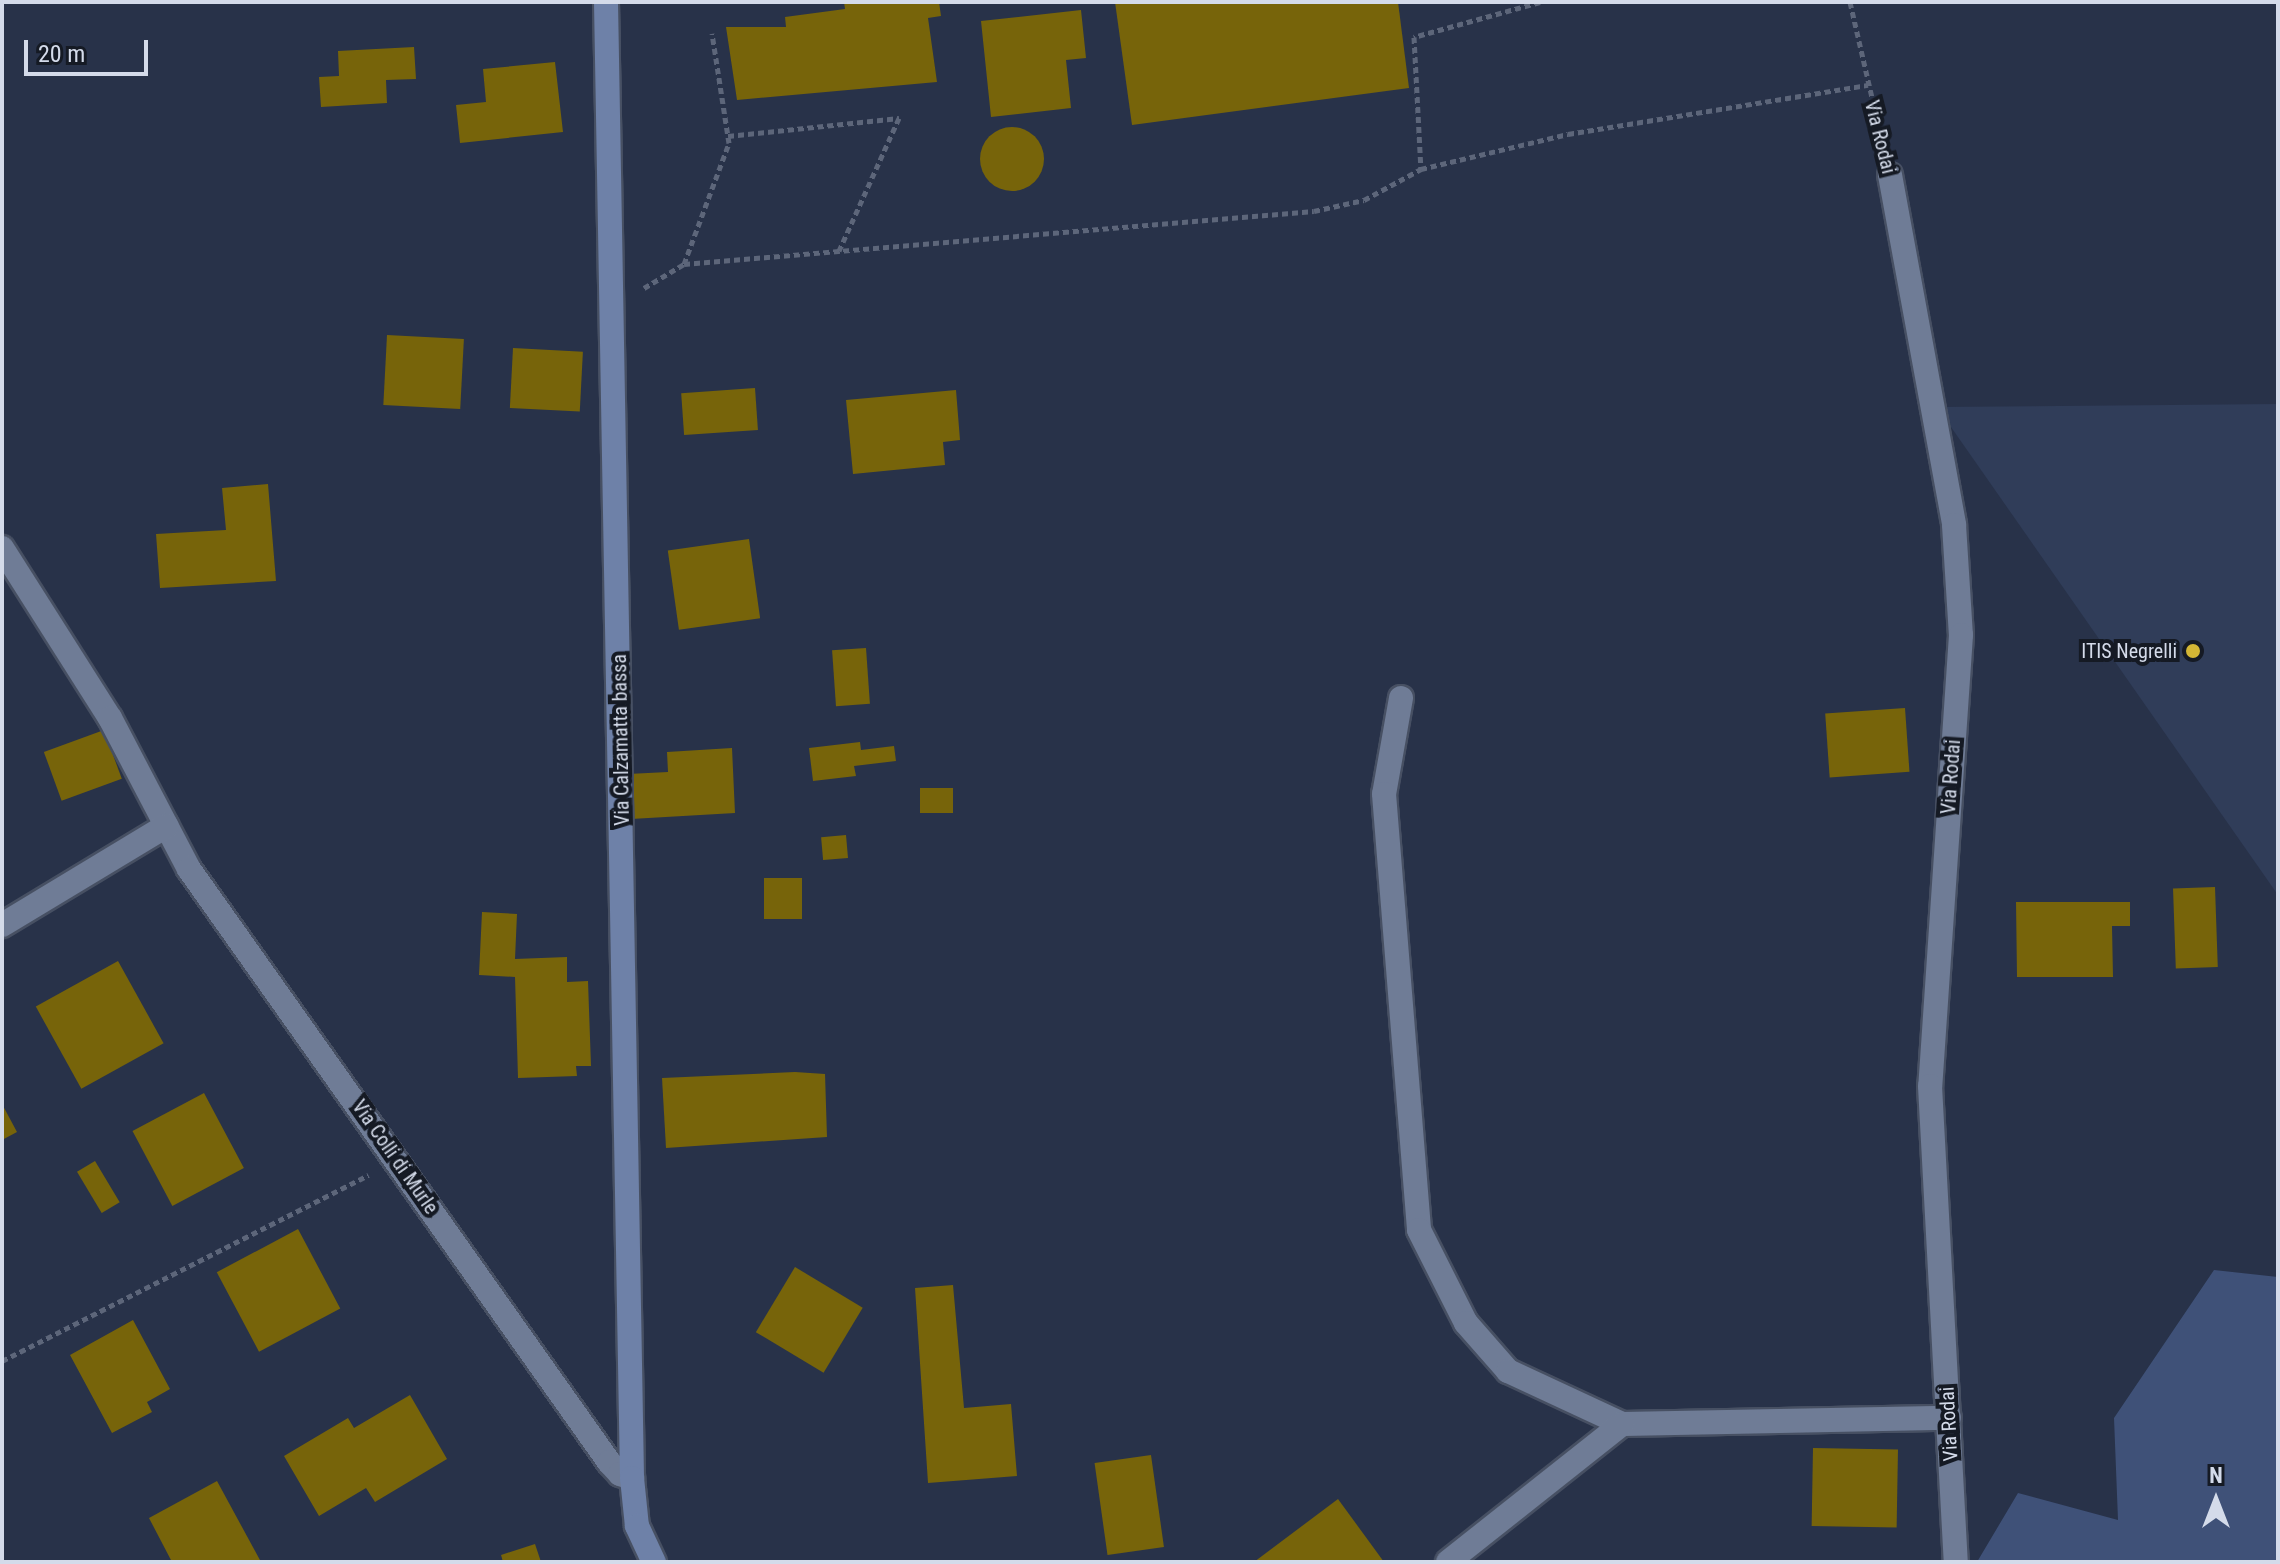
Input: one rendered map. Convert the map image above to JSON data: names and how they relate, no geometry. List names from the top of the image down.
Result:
{
  "streets": {
    "street": ["Via Rodai", "Via Calzamatta bassa", "Via Colli di Murle"]
  },
  "crossings": [
    ["Via Calzamatta bassa", "Via Colli di Murle"]
  ],
  "places": ["ITIS Negrelli"],
  "scale_bar": "20 m",
  "north": "top"
}
